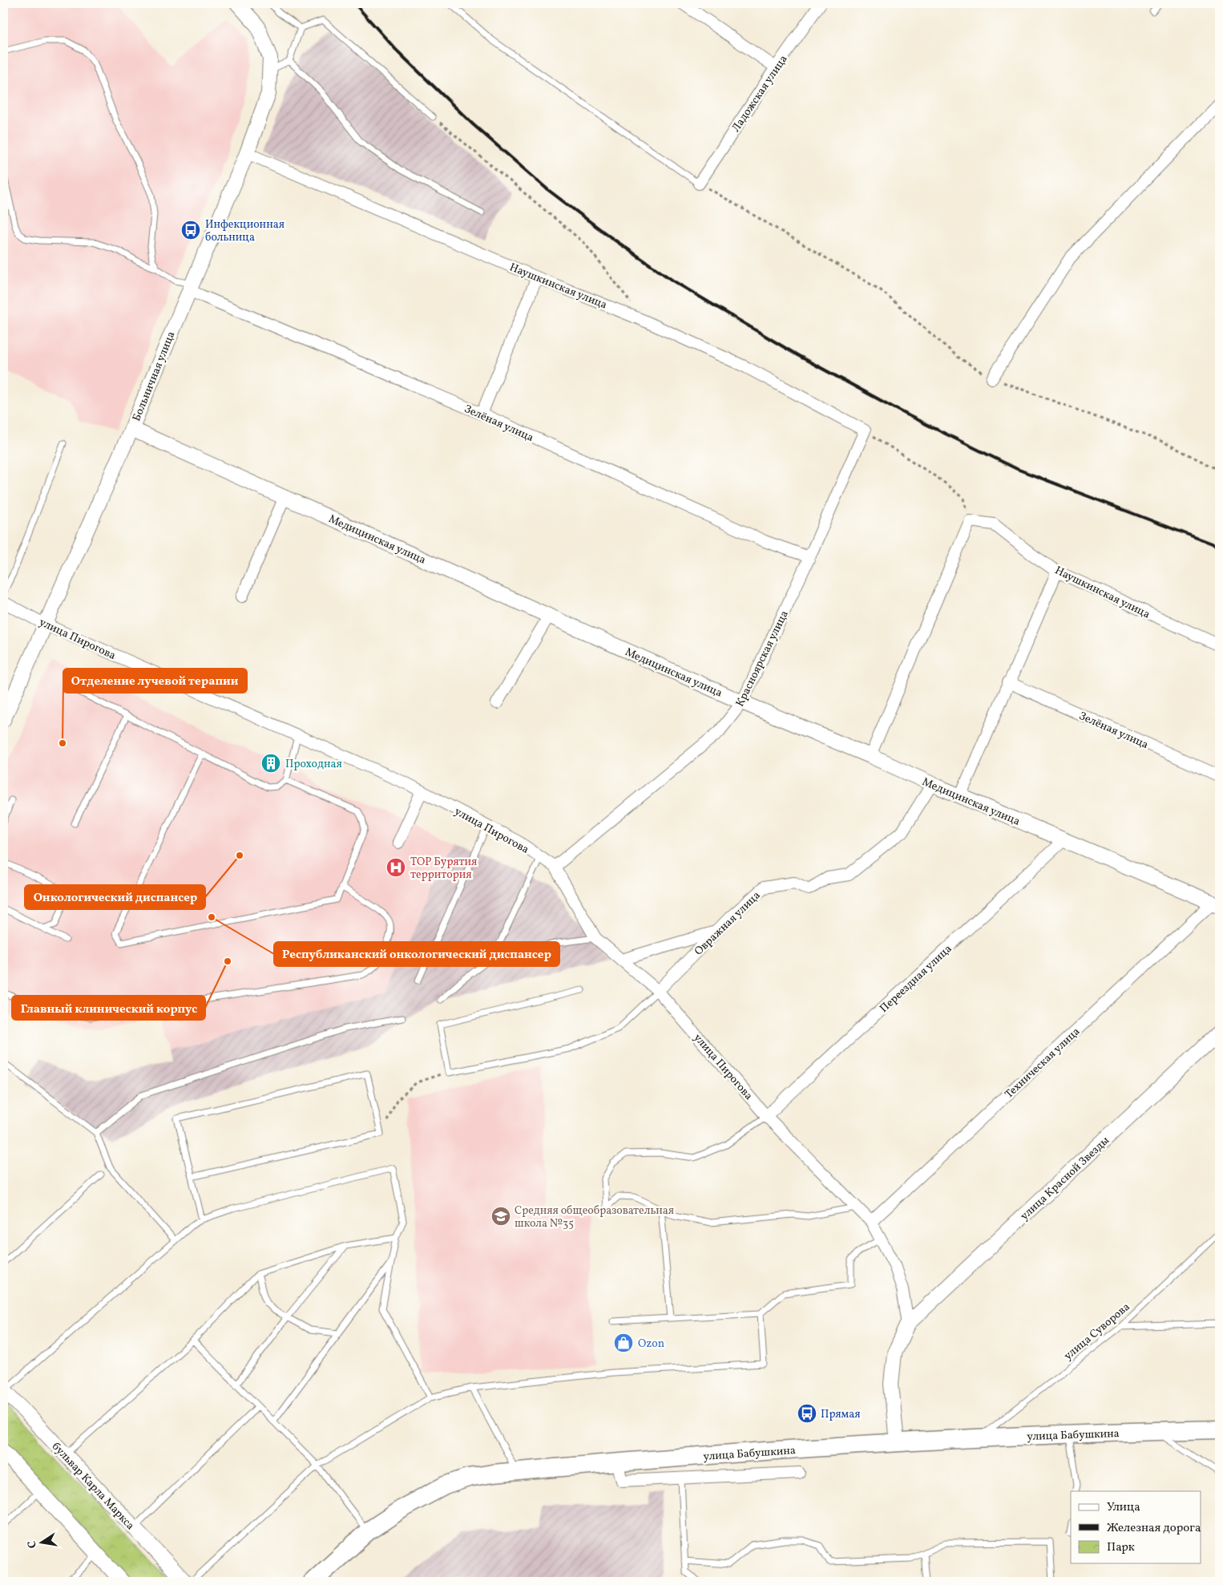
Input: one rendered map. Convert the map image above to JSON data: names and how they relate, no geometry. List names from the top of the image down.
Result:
{
  "streets": {
    "main road": ["улица Бабушкина"],
    "street": [
      "Ладожская улица",
      "Наушкинская улица",
      "Больничная улица",
      "Зелёная улица",
      "Медицинская улица",
      "улица Пирогова",
      "Красноярская улица",
      "Овражная улица",
      "Переездная улица",
      "Техническая улица",
      "улица Красной Звезды",
      "бульвар Карла Маркса"
    ],
    "lane": ["улица Суворова"]
  },
  "crossings": [
    ["Наушкинская улица", "Больничная улица"],
    ["Наушкинская улица", "Красноярская улица"],
    ["Больничная улица", "Зелёная улица"],
    ["Больничная улица", "Медицинская улица"],
    ["Больничная улица", "улица Пирогова"],
    ["Зелёная улица", "Красноярская улица"],
    ["Медицинская улица", "Красноярская улица"],
    ["Медицинская улица", "Овражная улица"],
    ["Медицинская улица", "Переездная улица"],
    ["Медицинская улица", "Техническая улица"],
    ["улица Пирогова", "Красноярская улица"],
    ["улица Пирогова", "Овражная улица"],
    ["улица Пирогова", "Переездная улица"],
    ["улица Пирогова", "Техническая улица"],
    ["улица Пирогова", "улица Красной Звезды"],
    ["улица Суворова", "улица Бабушкина"]
  ],
  "places": {
    "bus stop": ["Инфекционная больница", "Прямая"],
    "other": [
      "Отделение лучевой терапии",
      "Онкологический диспансер",
      "Республиканский онкологический диспансер",
      "Главный клинический корпус"
    ],
    "building": ["Проходная"],
    "hospital": ["ТОР Бурятия территория"],
    "school or university": ["Средняя общеобразовательная школа №35"],
    "shop": ["Ozon"]
  },
  "legend": ["Улица", "Железная дорога", "Парк"],
  "north": "left"
}
